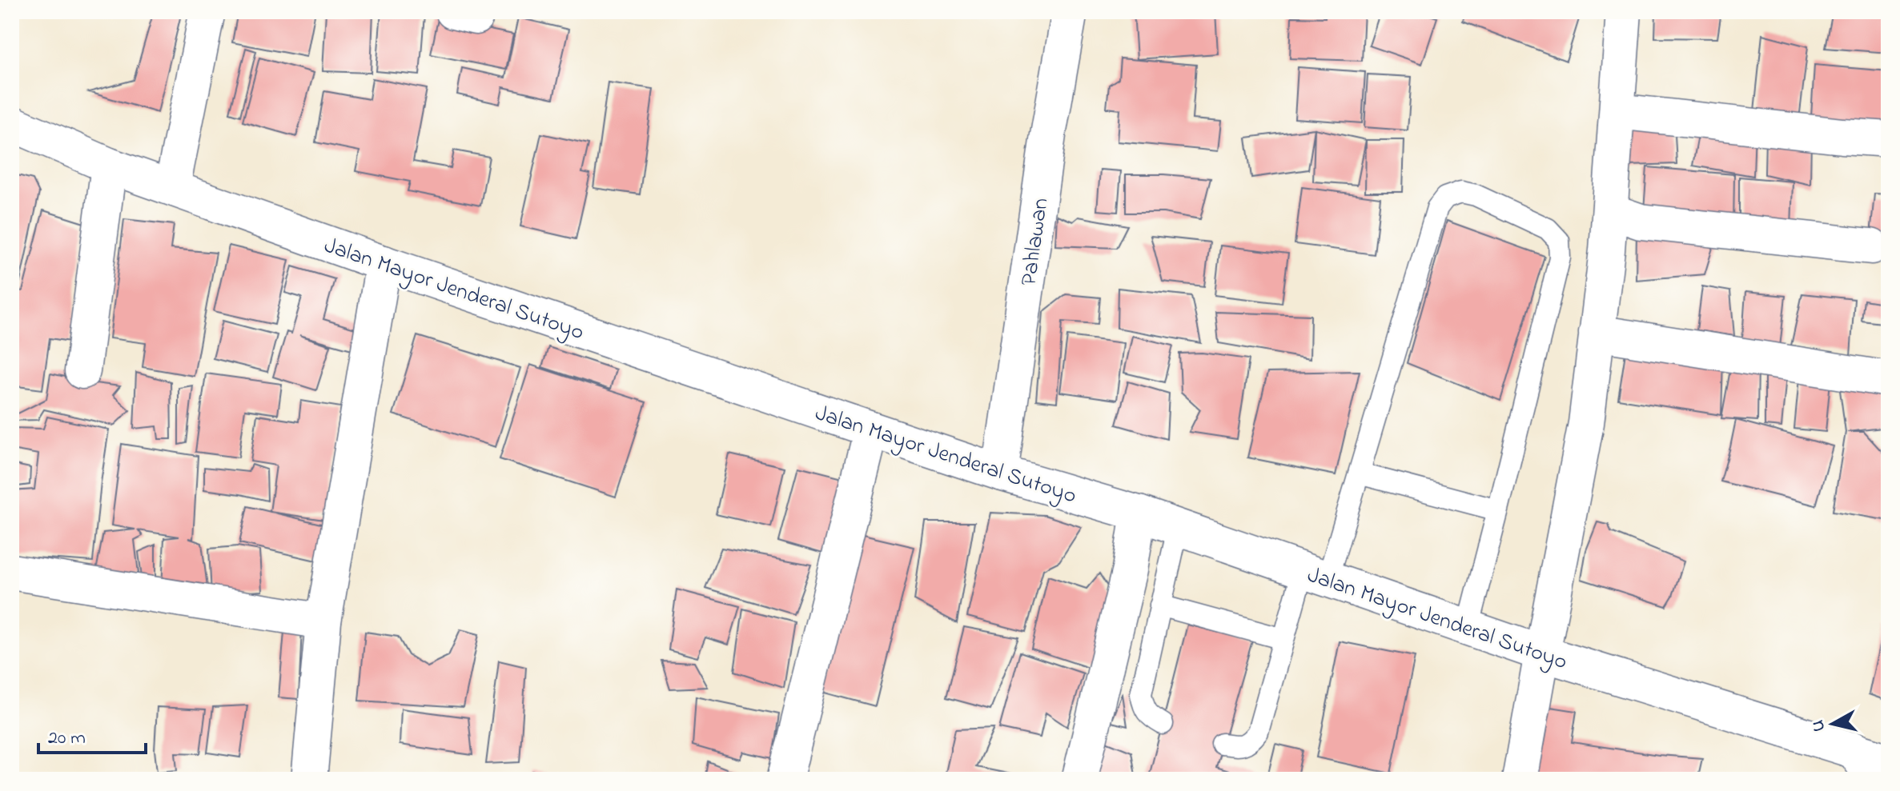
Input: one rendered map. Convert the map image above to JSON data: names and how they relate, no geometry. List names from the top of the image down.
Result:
{
  "streets": {
    "street": ["Pahlawan", "Jalan Mayor Jenderal Sutoyo"]
  },
  "crossings": [
    ["Pahlawan", "Jalan Mayor Jenderal Sutoyo"]
  ],
  "scale_bar": "20 m",
  "north": "left"
}
